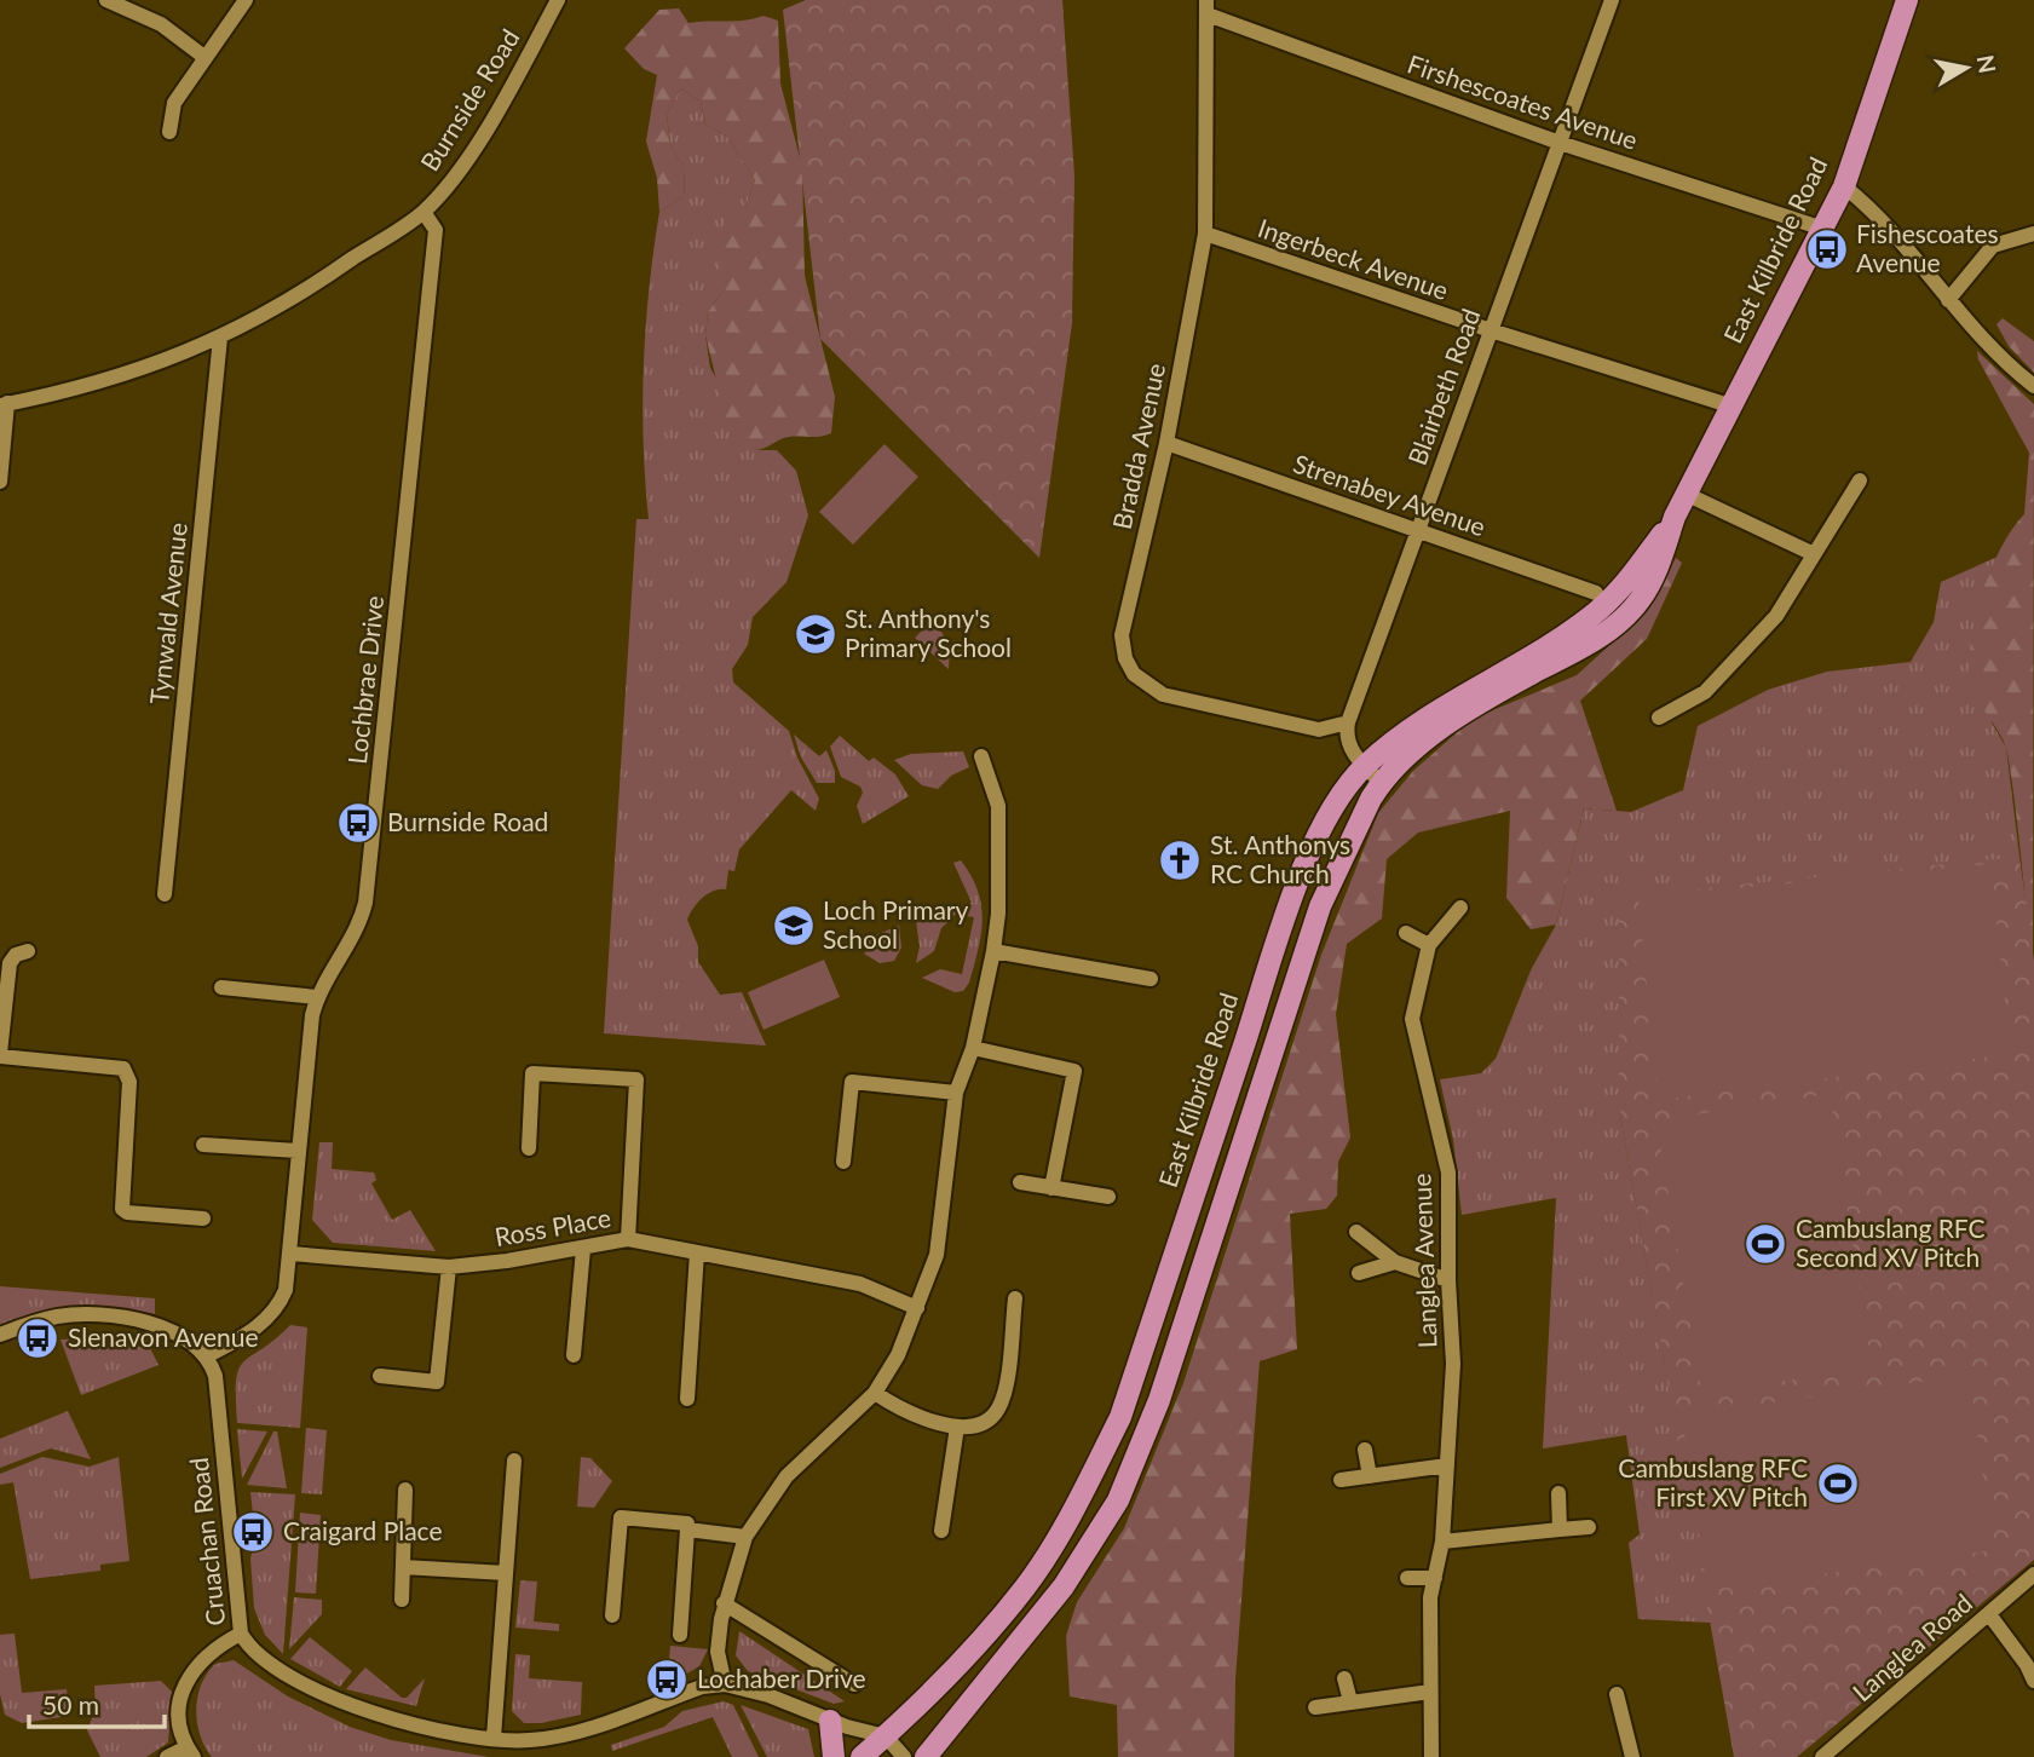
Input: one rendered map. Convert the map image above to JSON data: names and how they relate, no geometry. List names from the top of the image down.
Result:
{
  "streets": {
    "main road": ["East Kilbride Road"],
    "street": [
      "Burnside Road",
      "Firshescoates Avenue",
      "Ingerbeck Avenue",
      "Blairbeth Road",
      "Bradda Avenue",
      "Strenabey Avenue",
      "Tynwald Avenue",
      "Lochbrae Drive",
      "Ross Place",
      "Langlea Avenue",
      "Cruachan Road",
      "Langlea Road"
    ]
  },
  "crossings": [
    ["Burnside Road", "Tynwald Avenue"],
    ["Burnside Road", "Lochbrae Drive"],
    ["Firshescoates Avenue", "East Kilbride Road"],
    ["Firshescoates Avenue", "Blairbeth Road"],
    ["Firshescoates Avenue", "Bradda Avenue"],
    ["East Kilbride Road", "Ingerbeck Avenue"],
    ["East Kilbride Road", "Cruachan Road"],
    ["Ingerbeck Avenue", "Blairbeth Road"],
    ["Ingerbeck Avenue", "Bradda Avenue"],
    ["Blairbeth Road", "Bradda Avenue"],
    ["Blairbeth Road", "Strenabey Avenue"],
    ["Bradda Avenue", "Strenabey Avenue"],
    ["Lochbrae Drive", "Ross Place"],
    ["Lochbrae Drive", "Cruachan Road"]
  ],
  "places": {
    "bus stop": [
      "Fishescoates Avenue",
      "Burnside Road",
      "Slenavon Avenue",
      "Craigard Place",
      "Lochaber Drive"
    ],
    "school or university": ["St. Anthony's Primary School", "Loch Primary School"],
    "church": ["St. Anthonys RC Church"],
    "sports": ["Cambuslang RFC Second XV Pitch", "Cambuslang RFC First XV Pitch"]
  },
  "scale_bar": "50 m",
  "north": "right"
}
